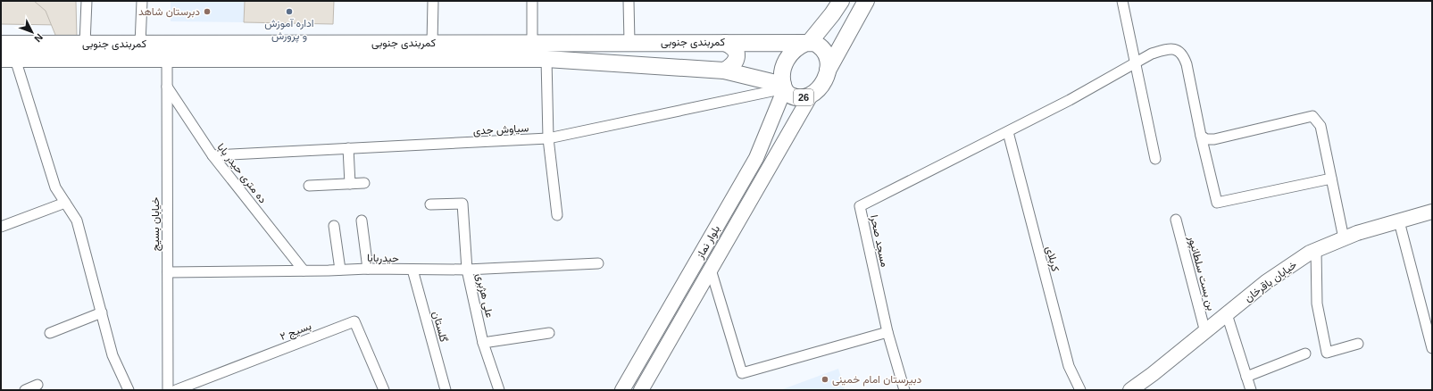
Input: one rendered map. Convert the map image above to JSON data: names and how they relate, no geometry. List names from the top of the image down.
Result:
{
  "streets": {
    "main road": [
      "کمربندی جنوبی",
      "26",
      "بلوار نماز",
      "خیابان باقرخان"
    ],
    "street": [
      "سیاوش جدی",
      "ده متری حیدر بابا",
      "خیابان بسیج",
      "مسجد صحرا",
      "حیدربابا",
      "کربلای",
      "بن بست سلطانپور",
      "علی هژبری",
      "گلستان",
      "بسیج ۲"
    ]
  },
  "crossings": [
    ["کمربندی جنوبی", "26"],
    ["کمربندی جنوبی", "سیاوش جدی"],
    ["کمربندی جنوبی", "خیابان بسیج"],
    ["کمربندی جنوبی", "بلوار نماز"],
    ["26", "سیاوش جدی"],
    ["26", "بلوار نماز"],
    ["سیاوش جدی", "ده متری حیدر بابا"],
    ["سیاوش جدی", "بلوار نماز"],
    ["ده متری حیدر بابا", "خیابان بسیج"],
    ["ده متری حیدر بابا", "حیدربابا"],
    ["خیابان بسیج", "حیدربابا"],
    ["مسجد صحرا", "کربلای"],
    ["حیدربابا", "علی هژبری"],
    ["حیدربابا", "گلستان"],
    ["بن بست سلطانپور", "خیابان باقرخان"]
  ],
  "places": ["دبرستان شاهد", "اداره آموزش و پرورش", "دبیرستان امام خمینی"],
  "north": "bottom right"
}
